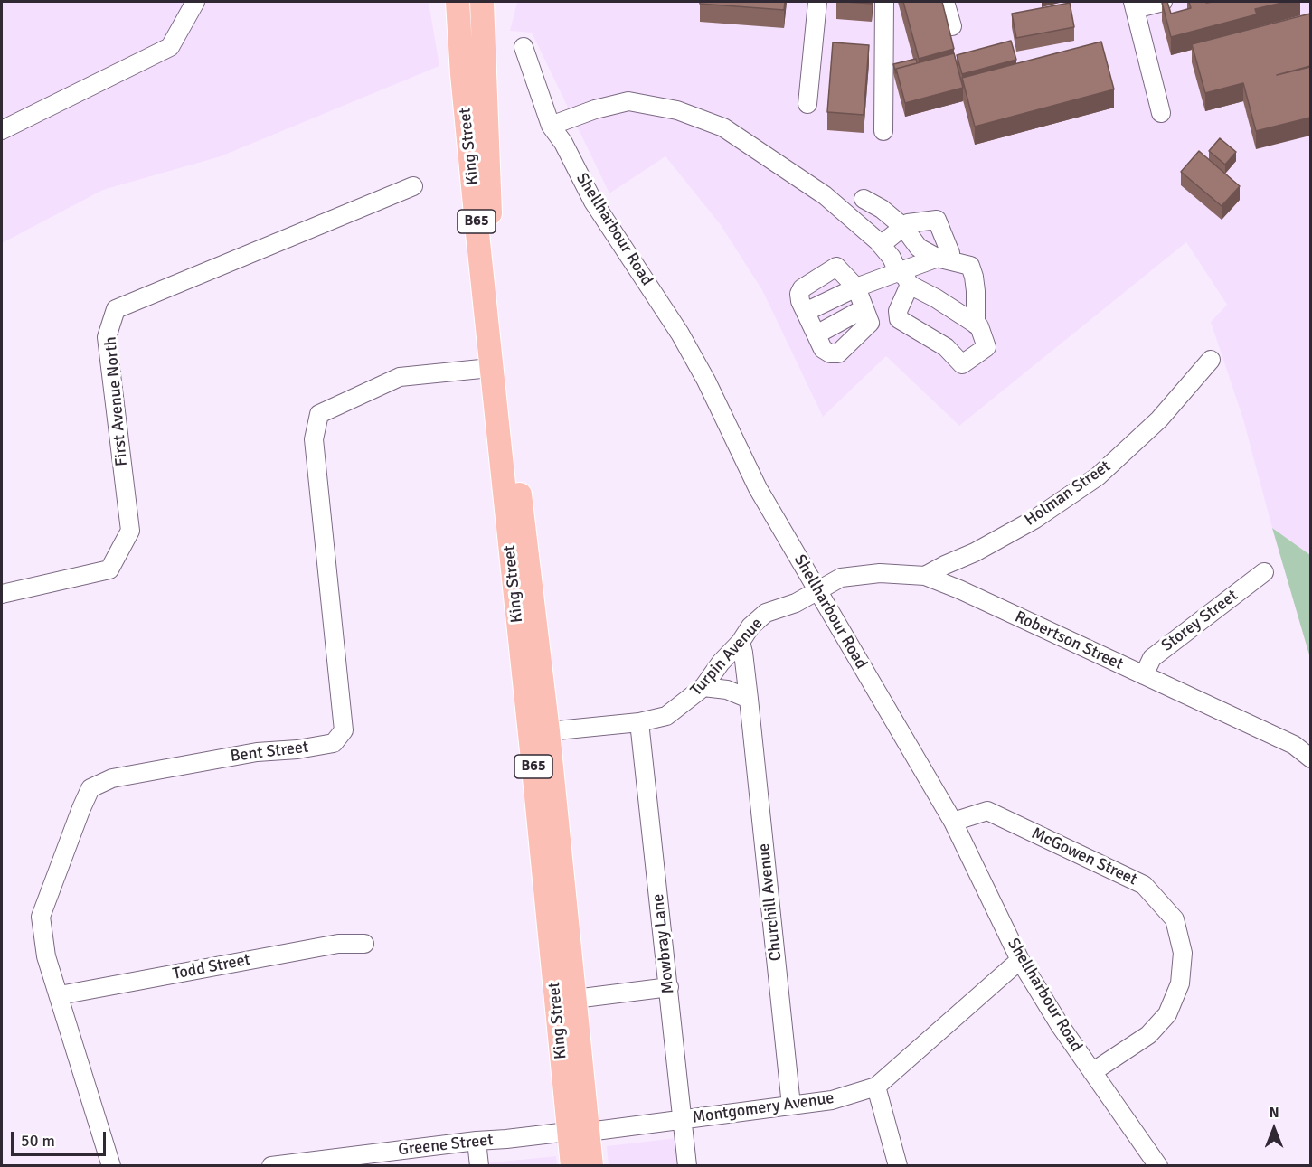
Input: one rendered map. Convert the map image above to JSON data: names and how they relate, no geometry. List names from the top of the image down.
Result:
{
  "streets": {
    "main road": ["King Street", "B65"],
    "street": [
      "Shellharbour Road",
      "First Avenue North",
      "Holman Street",
      "Storey Street",
      "Robertson Street",
      "Turpin Avenue",
      "Bent Street",
      "McGowen Street",
      "Churchill Avenue",
      "Mowbray Lane",
      "Todd Street",
      "Montgomery Avenue",
      "Greene Street"
    ]
  },
  "crossings": [
    ["King Street", "Turpin Avenue"],
    ["King Street", "Bent Street"],
    ["King Street", "Montgomery Avenue"],
    ["King Street", "Greene Street"],
    ["Shellharbour Road", "Robertson Street"],
    ["Shellharbour Road", "Turpin Avenue"],
    ["Shellharbour Road", "McGowen Street"],
    ["Shellharbour Road", "Montgomery Avenue"],
    ["Holman Street", "Robertson Street"],
    ["Storey Street", "Robertson Street"],
    ["Robertson Street", "Turpin Avenue"],
    ["Turpin Avenue", "Churchill Avenue"],
    ["Turpin Avenue", "Mowbray Lane"],
    ["Bent Street", "Todd Street"],
    ["Churchill Avenue", "Montgomery Avenue"],
    ["Mowbray Lane", "Montgomery Avenue"],
    ["Montgomery Avenue", "Greene Street"]
  ],
  "scale_bar": "50 m",
  "north": "top"
}
